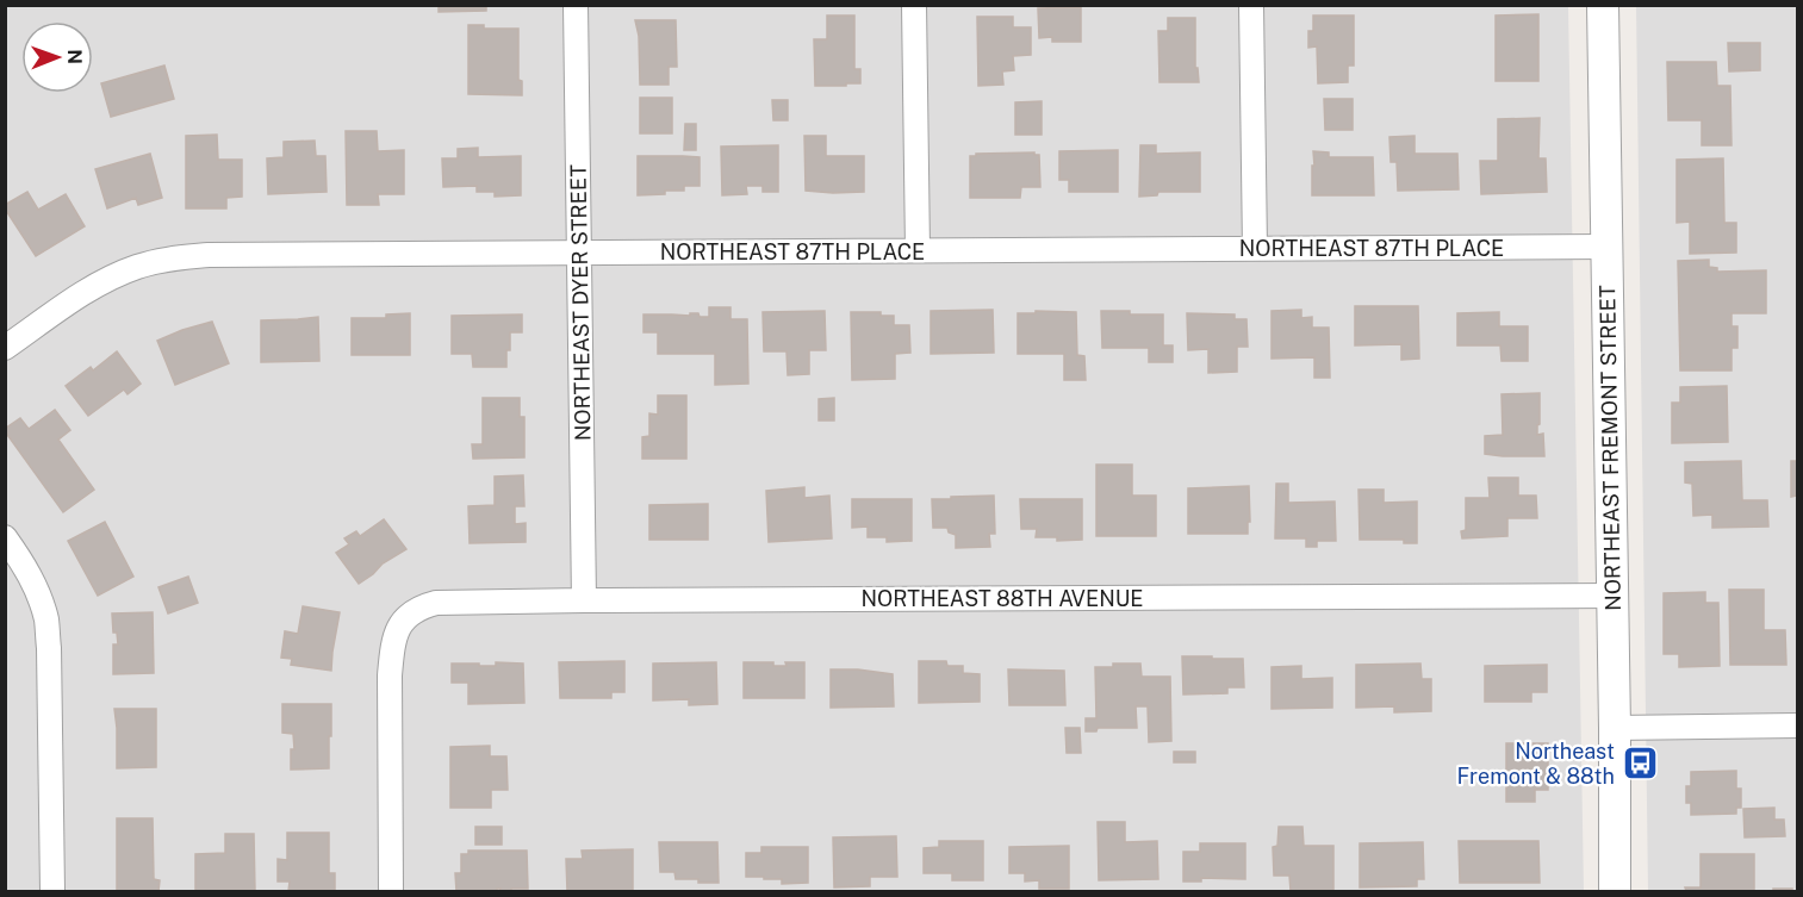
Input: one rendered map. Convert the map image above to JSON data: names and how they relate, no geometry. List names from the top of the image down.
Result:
{
  "streets": {
    "street": [
      "NORTHEAST 87TH PLACE",
      "NORTHEAST DYER STREET",
      "NORTHEAST FREMONT STREET",
      "NORTHEAST 88TH AVENUE"
    ]
  },
  "crossings": [
    ["NORTHEAST 87TH PLACE", "NORTHEAST DYER STREET"],
    ["NORTHEAST 87TH PLACE", "NORTHEAST FREMONT STREET"],
    ["NORTHEAST DYER STREET", "NORTHEAST 88TH AVENUE"],
    ["NORTHEAST FREMONT STREET", "NORTHEAST 88TH AVENUE"]
  ],
  "places": {
    "bus stop": ["Northeast Fremont & 88th"]
  },
  "north": "right"
}
